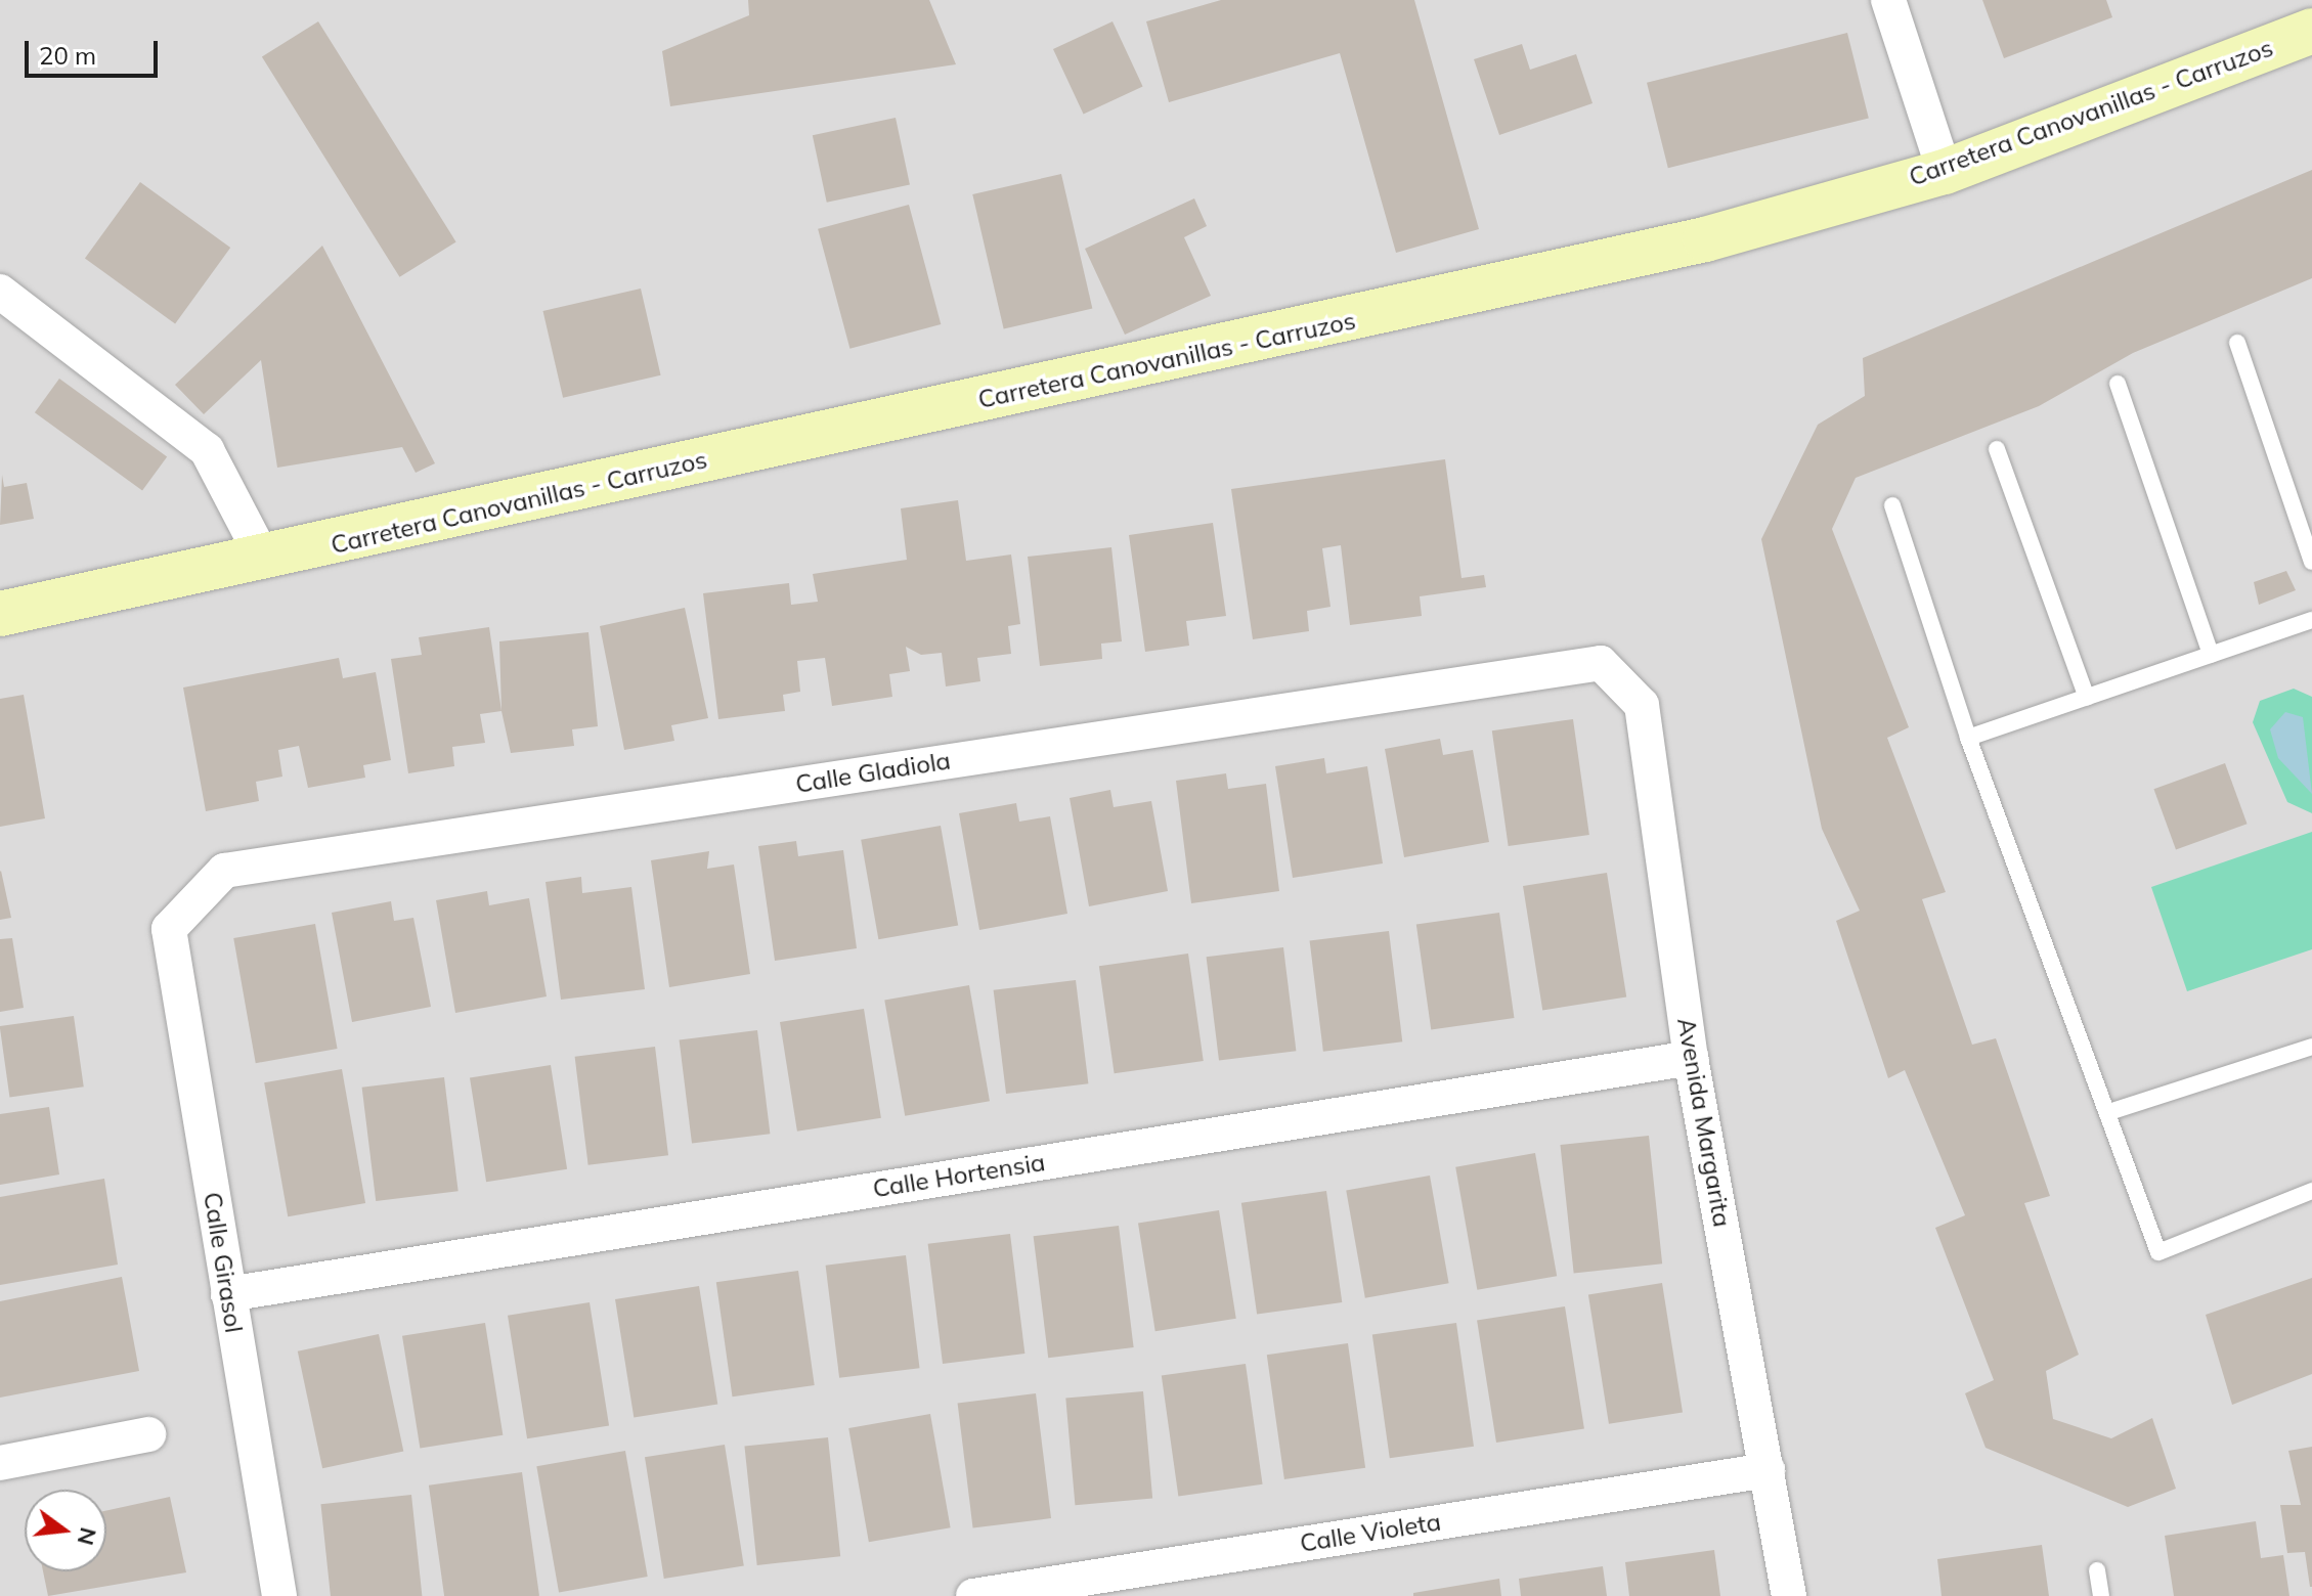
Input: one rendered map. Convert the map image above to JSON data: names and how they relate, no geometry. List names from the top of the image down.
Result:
{
  "streets": {
    "street": [
      "Carretera Canovanillas - Carruzos",
      "Calle Gladiola",
      "Avenida Margarita",
      "Calle Hortensia",
      "Calle Girasol",
      "Calle Violeta"
    ]
  },
  "crossings": [
    ["Calle Gladiola", "Avenida Margarita"],
    ["Calle Gladiola", "Calle Girasol"],
    ["Avenida Margarita", "Calle Hortensia"],
    ["Avenida Margarita", "Calle Violeta"],
    ["Calle Hortensia", "Calle Girasol"]
  ],
  "scale_bar": "20 m",
  "north": "right"
}
